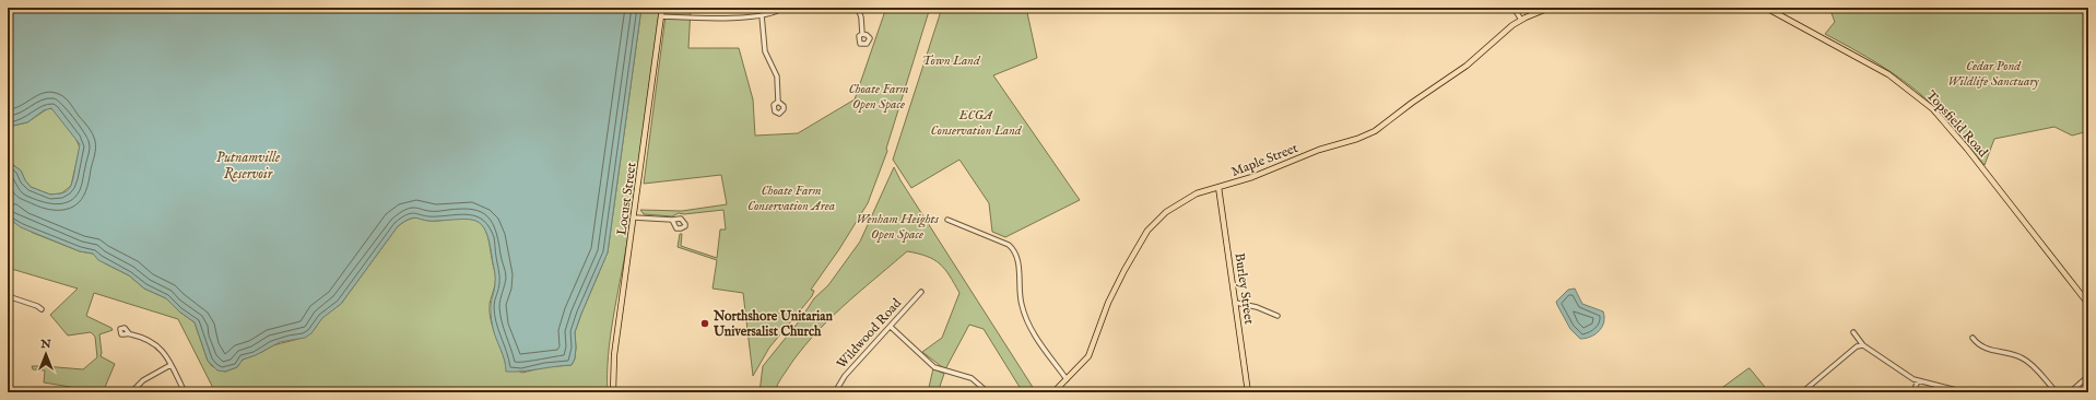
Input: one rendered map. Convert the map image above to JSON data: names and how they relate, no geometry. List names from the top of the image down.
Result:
{
  "streets": {
    "main road": [
      "Topsfield Road",
      "Maple Street",
      "Locust Street",
      "Burley Street"
    ],
    "street": ["Wildwood Road"]
  },
  "crossings": [
    ["Maple Street", "Burley Street"]
  ],
  "water": ["Putnamville Reservoir"],
  "parks": [
    "Town Land",
    "Cedar Pond Wildlife Sanctuary",
    "Choate Farm Open Space",
    "ECGA Conservation Land",
    "Choate Farm Conservation Area",
    "Wenham Heights Open Space"
  ],
  "places": ["Northshore Unitarian Universalist Church"],
  "north": "top"
}
